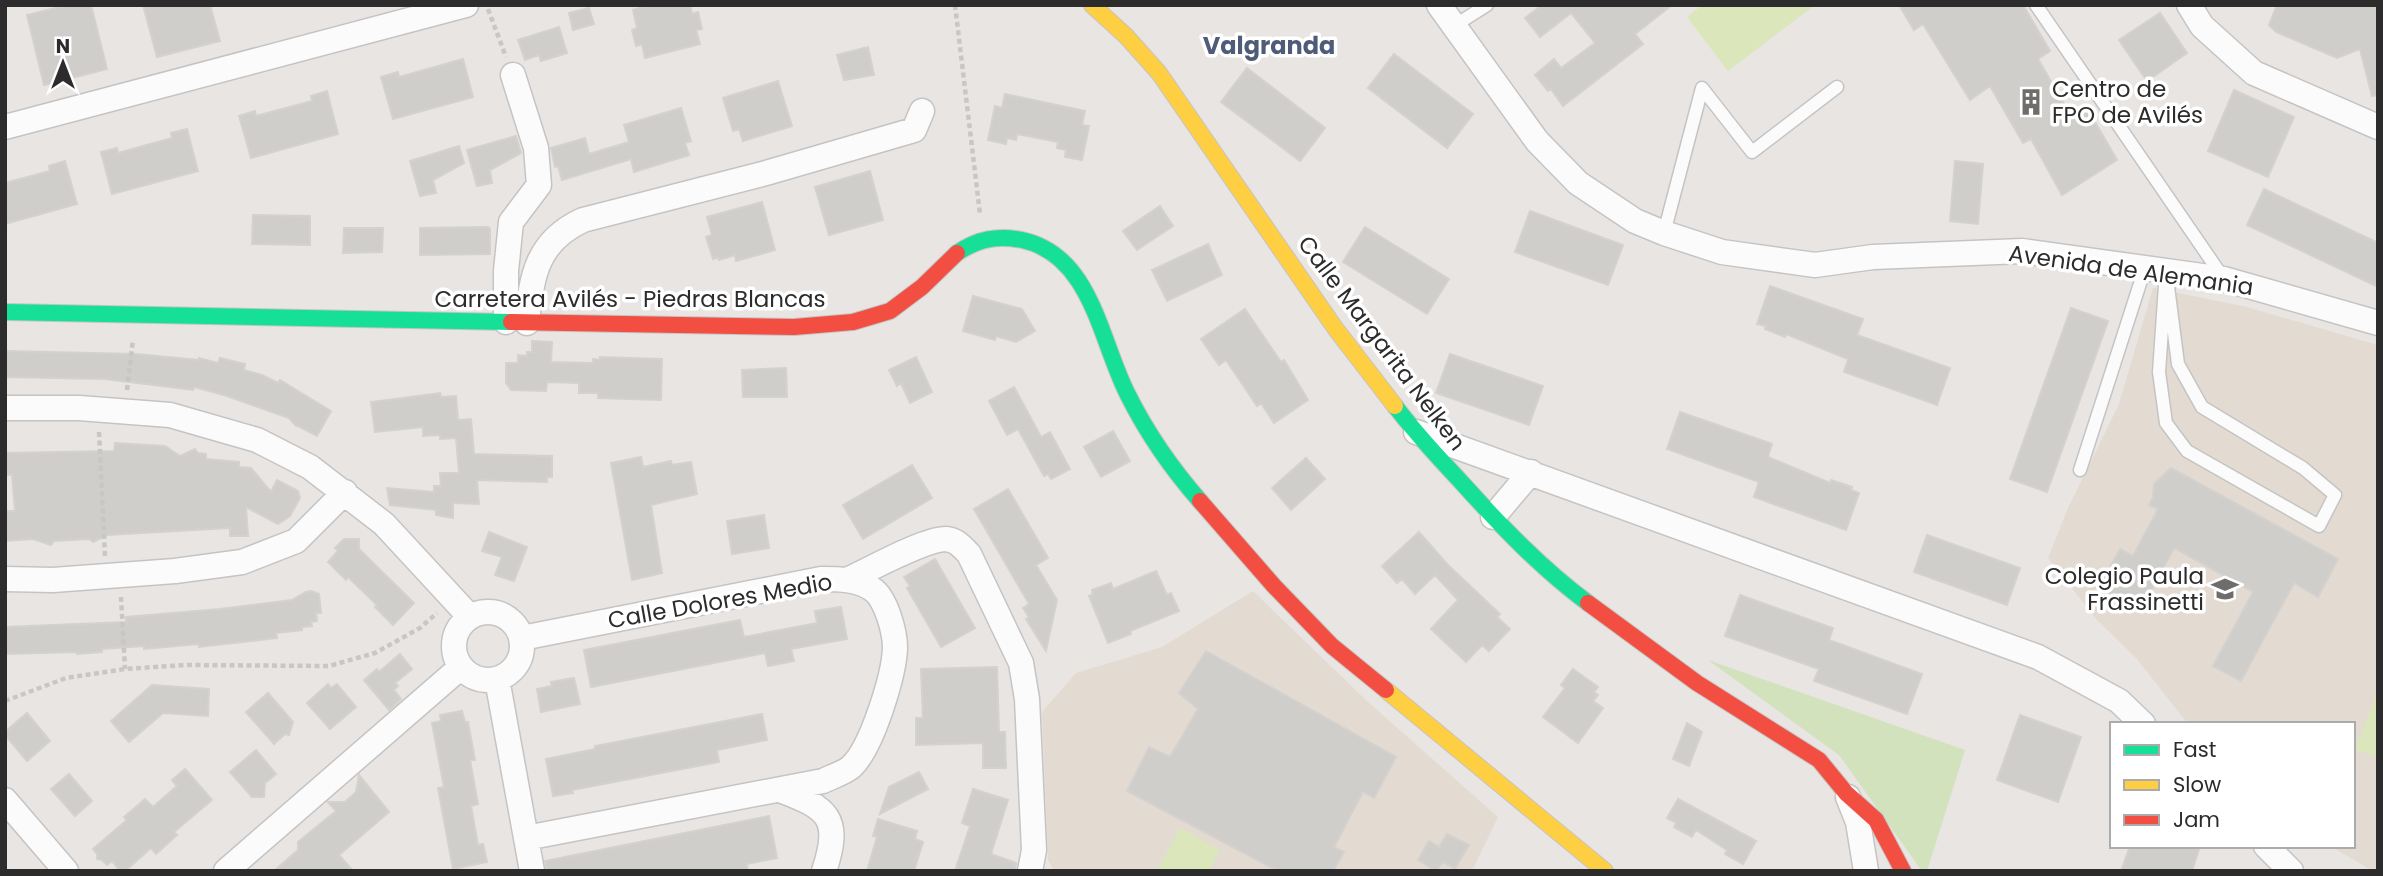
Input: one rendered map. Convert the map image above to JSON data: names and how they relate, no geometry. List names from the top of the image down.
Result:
{
  "streets": {
    "street": [
      "Avenida de Alemania",
      "Carretera Avilés - Piedras Blancas",
      "Calle Margarita Nelken",
      "Calle Dolores Medio"
    ]
  },
  "districts": ["Valgranda"],
  "places": {
    "building": ["Centro de FPO de Avilés"],
    "school or university": ["Colegio Paula Frassinetti"]
  },
  "legend": ["Fast", "Slow", "Jam"],
  "north": "top"
}
